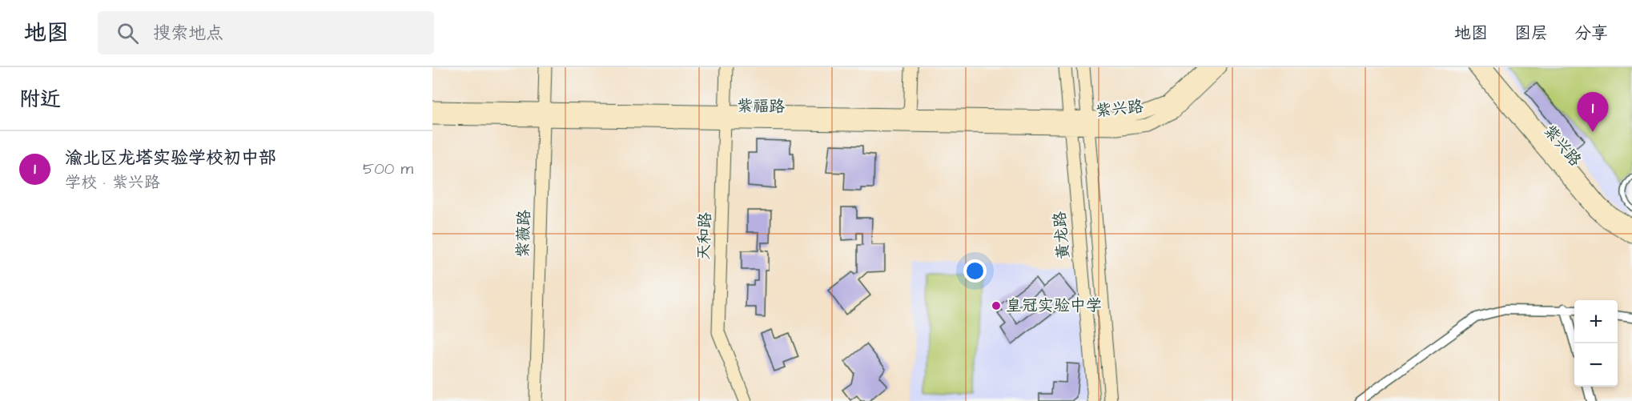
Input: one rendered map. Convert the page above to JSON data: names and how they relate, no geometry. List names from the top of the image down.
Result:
{
  "streets": {
    "main road": [
      "紫福路",
      "紫兴路",
      "紫薇路",
      "黄龙路",
      "天和路"
    ]
  },
  "crossings": [
    ["紫福路", "紫兴路"],
    ["紫福路", "紫薇路"],
    ["紫福路", "黄龙路"],
    ["紫福路", "天和路"]
  ],
  "places": ["皇冠实验中学"],
  "page": {
    "header": "地图",
    "search": "搜索地点",
    "nav": ["地图", "图层", "分享"],
    "heading": "附近",
    "pins": "1",
    "list": [
      {
        "mark": "1",
        "name": "渝北区龙塔实验学校初中部",
        "note": "学校 · 紫兴路",
        "value": "500 m"
      }
    ],
    "map_buttons": ["+", "−"]
  }
}
